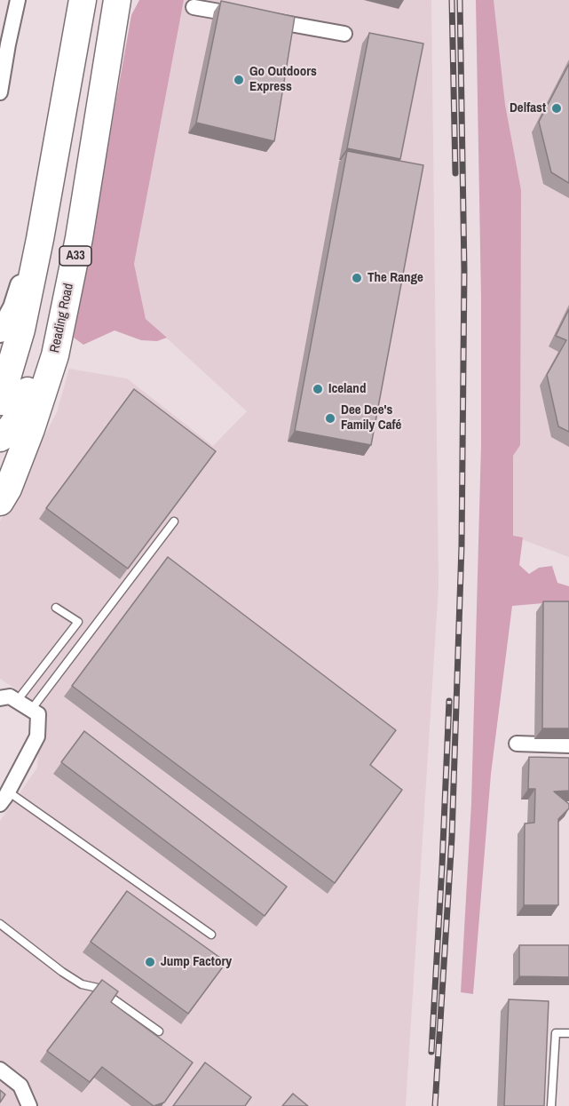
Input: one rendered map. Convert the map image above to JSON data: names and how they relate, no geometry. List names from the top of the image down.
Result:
{
  "streets": {
    "highway": ["A33", "Reading Road"]
  },
  "crossings": [
    ["A33", "Reading Road"]
  ],
  "places": [
    "Go Outdoors Express",
    "Delfast",
    "The Range",
    "Iceland",
    "Dee Dee's Family Café",
    "Jump Factory"
  ]
}
